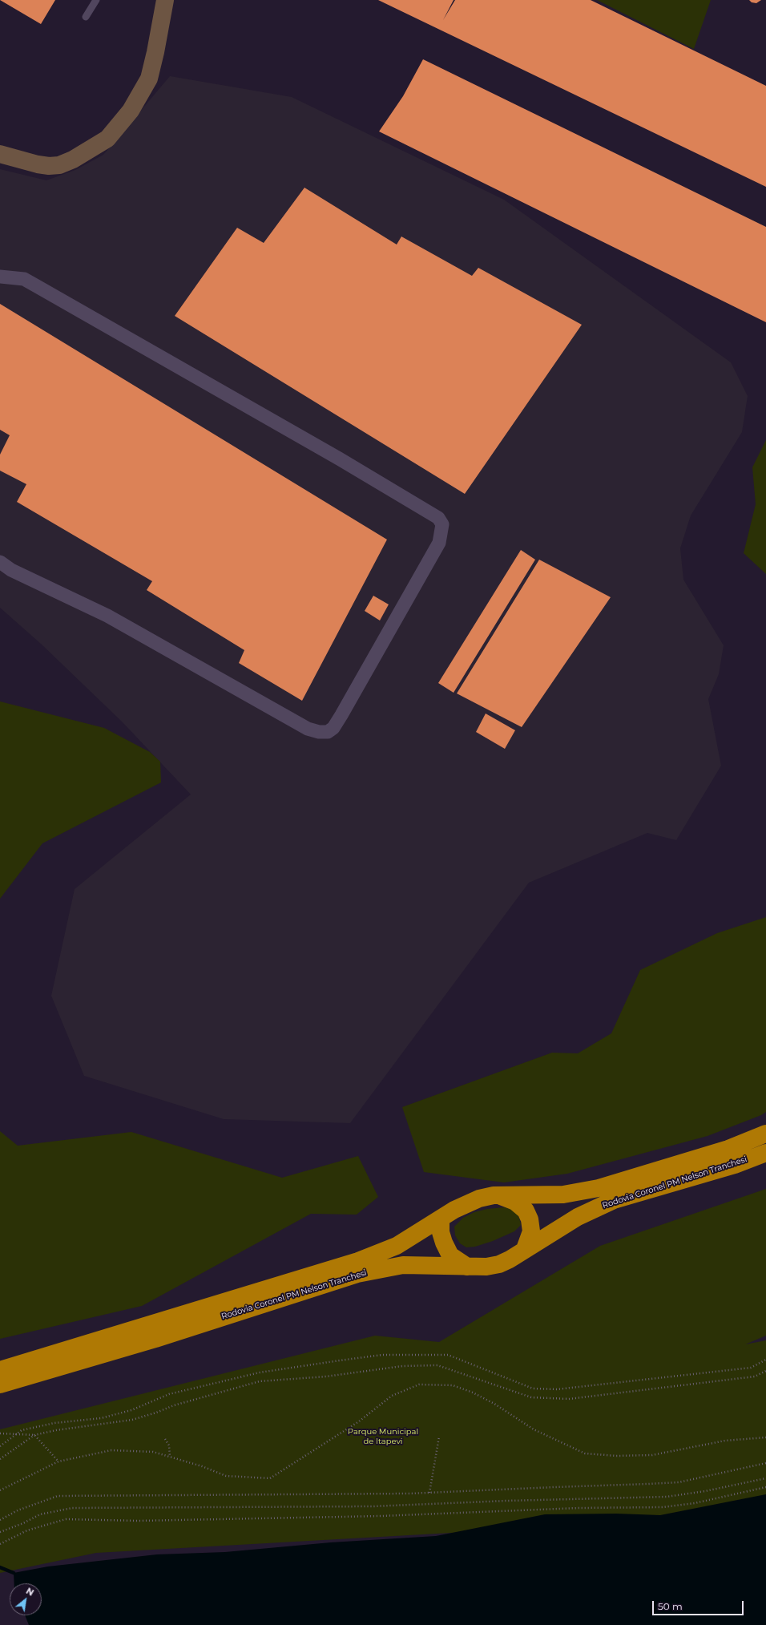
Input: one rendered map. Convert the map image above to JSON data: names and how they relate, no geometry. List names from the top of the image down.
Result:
{
  "streets": {
    "highway": ["Rodovia Coronel PM Nelson Tranchesi"]
  },
  "parks": ["Parque Municipal de Itapevi"],
  "scale_bar": "50 m",
  "north": "top right"
}
